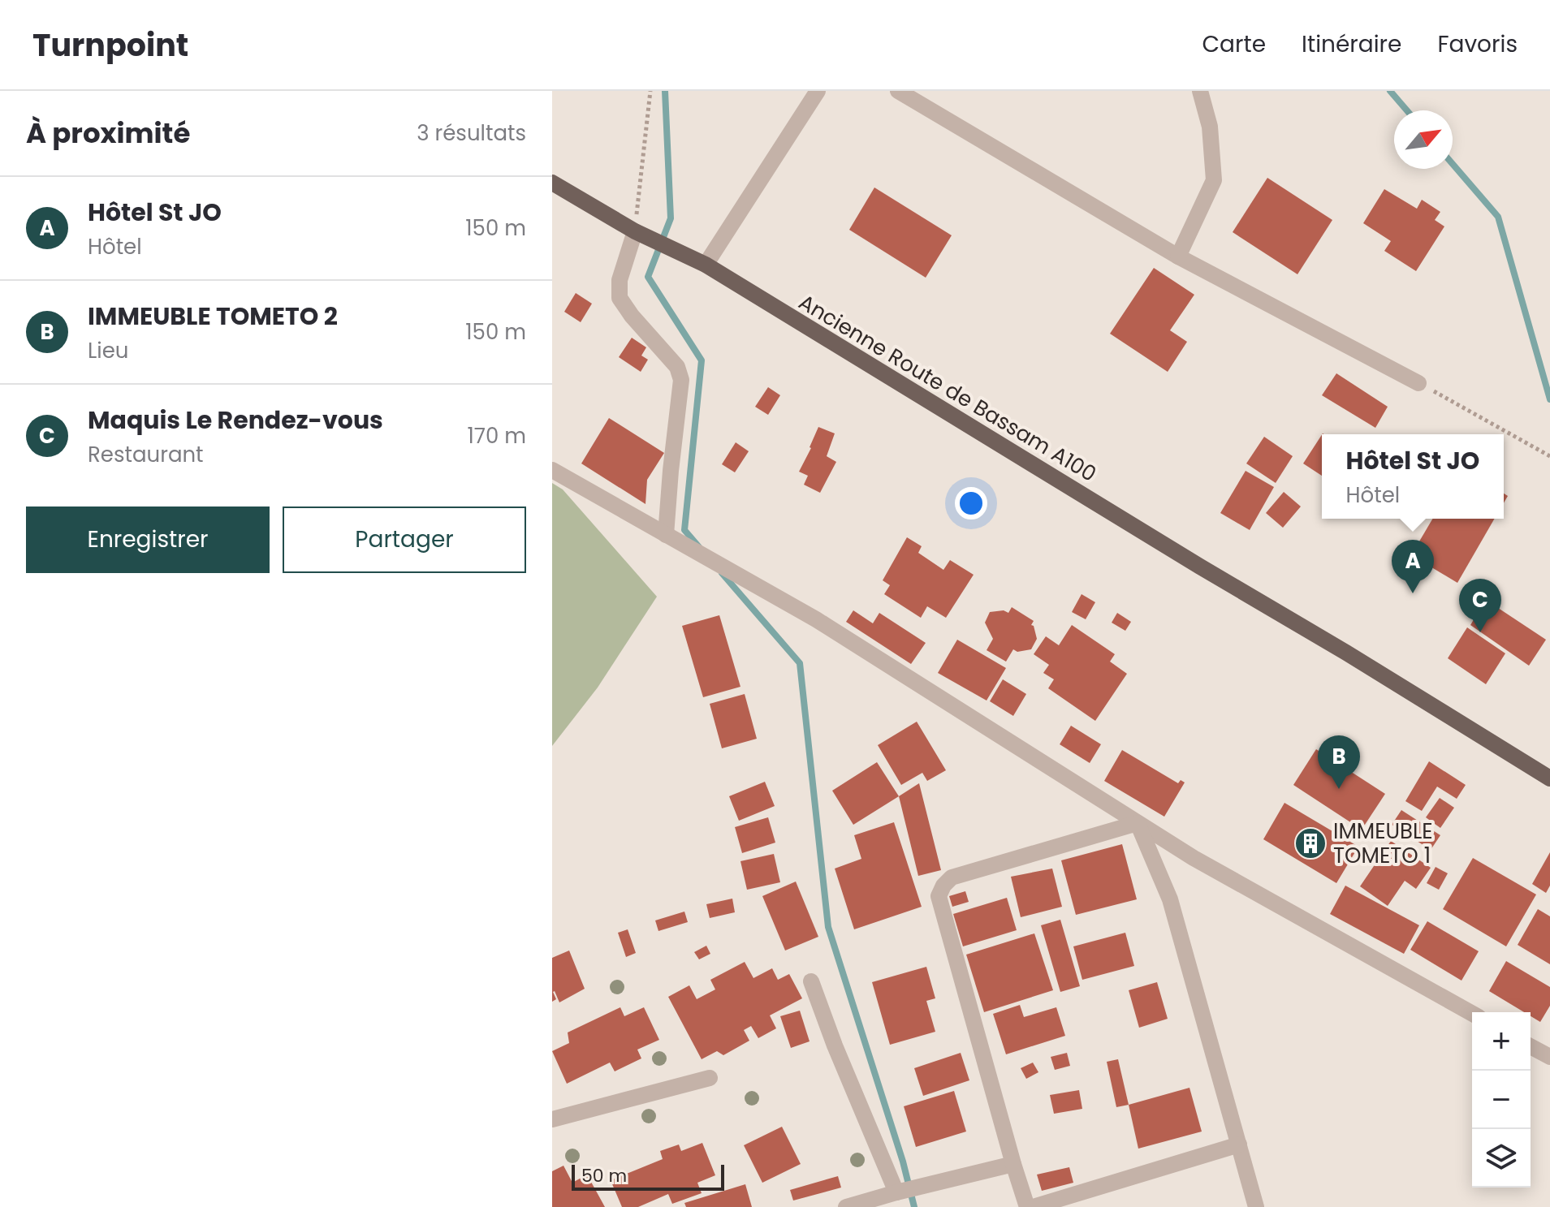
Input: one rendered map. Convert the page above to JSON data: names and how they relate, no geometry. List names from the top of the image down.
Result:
{
  "streets": {
    "main road": ["Ancienne Route de Bassam A100"]
  },
  "places": {
    "building": ["IMMEUBLE TOMETO 1"]
  },
  "scale_bar": "50 m",
  "north": "top right",
  "page": {
    "header": "Turnpoint",
    "nav": ["Carte", "Itinéraire", "Favoris"],
    "heading": ["À proximité", "3 résultats"],
    "list": [
      {
        "mark": "A",
        "name": "Hôtel St JO",
        "note": "Hôtel",
        "value": "150 m"
      },
      {
        "mark": "B",
        "name": "IMMEUBLE TOMETO 2",
        "note": "Lieu",
        "value": "150 m"
      },
      {
        "mark": "C",
        "name": "Maquis Le Rendez-vous",
        "note": "Restaurant",
        "value": "170 m"
      }
    ],
    "popup": ["Hôtel St JO", "Hôtel"],
    "buttons": ["Enregistrer", "Partager"],
    "pins": ["A", "C", "B"],
    "map_buttons": ["+", "−"],
    "scale": "50 m"
  }
}
